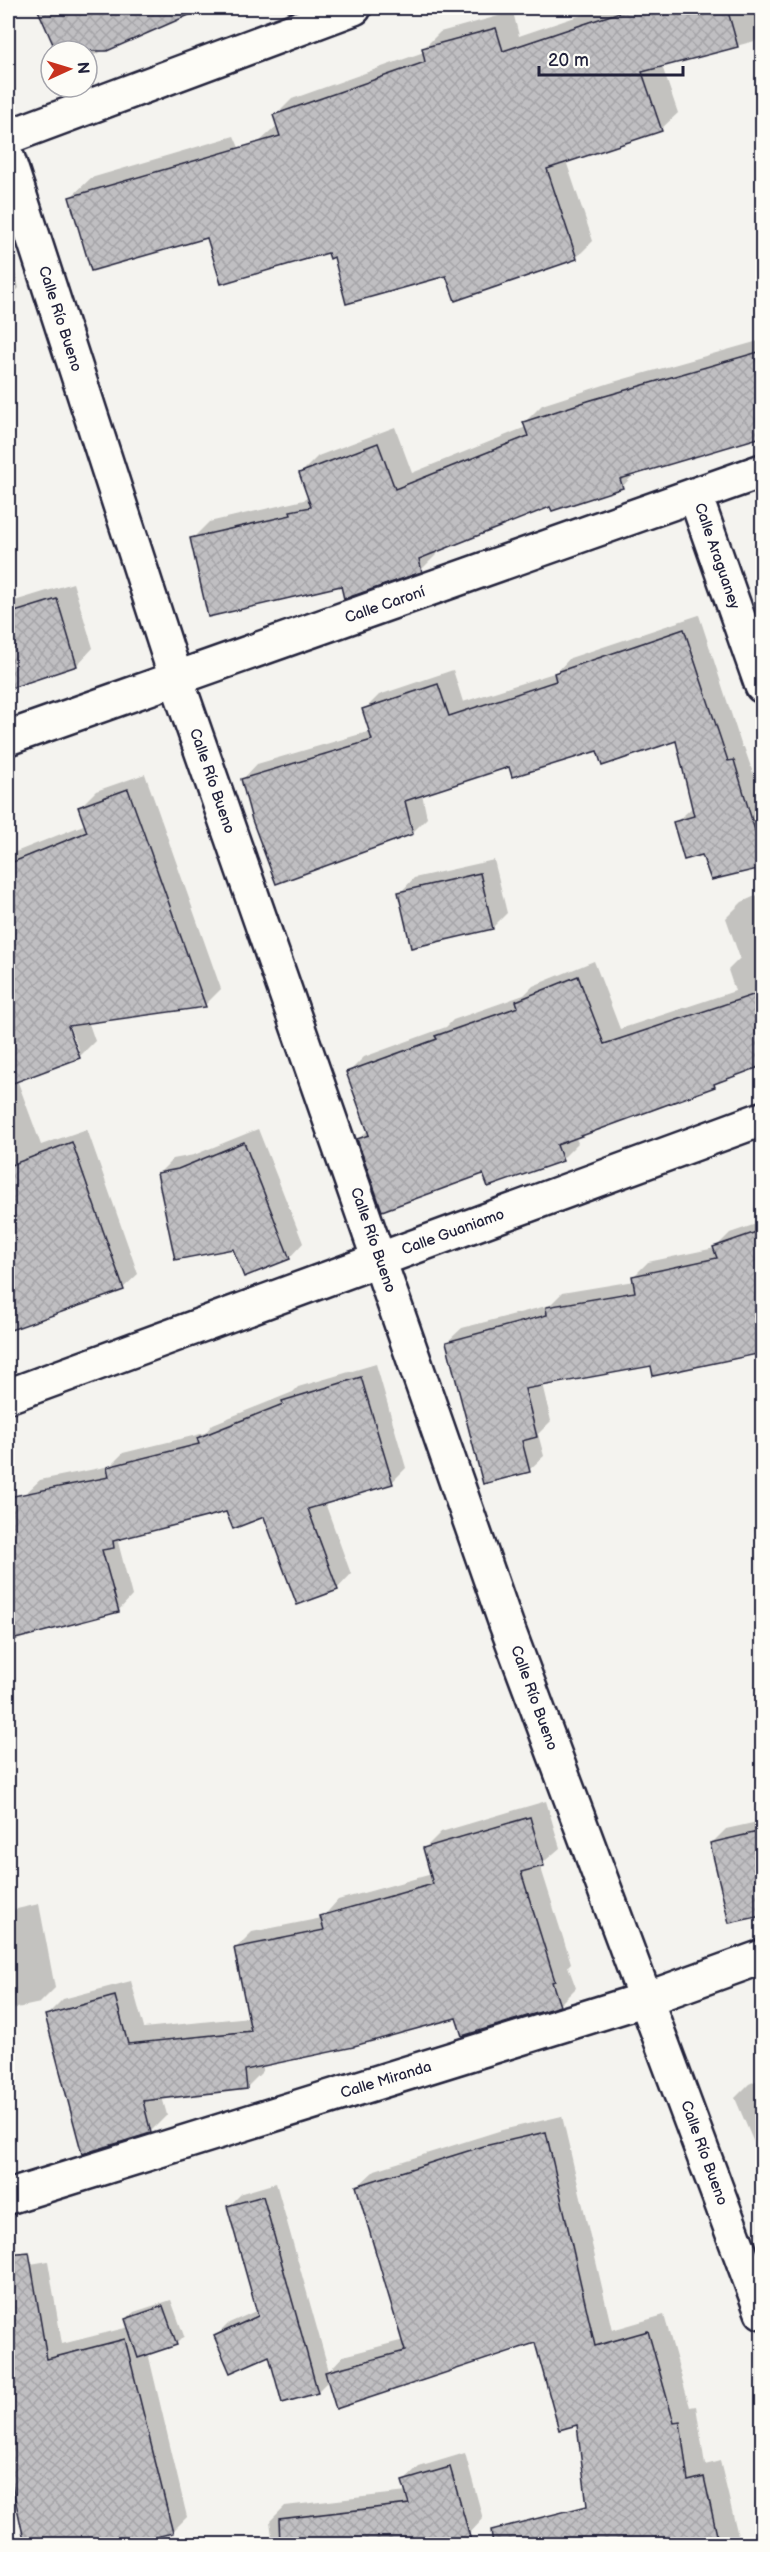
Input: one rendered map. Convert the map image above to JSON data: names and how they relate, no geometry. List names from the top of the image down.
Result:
{
  "streets": {
    "street": [
      "Calle Río Bueno",
      "Calle Araguaney",
      "Calle Caroní",
      "Calle Guaniamo",
      "Calle Miranda"
    ]
  },
  "crossings": [
    ["Calle Río Bueno", "Calle Caroní"],
    ["Calle Río Bueno", "Calle Guaniamo"],
    ["Calle Río Bueno", "Calle Miranda"],
    ["Calle Araguaney", "Calle Caroní"]
  ],
  "scale_bar": "20 m",
  "north": "right"
}
